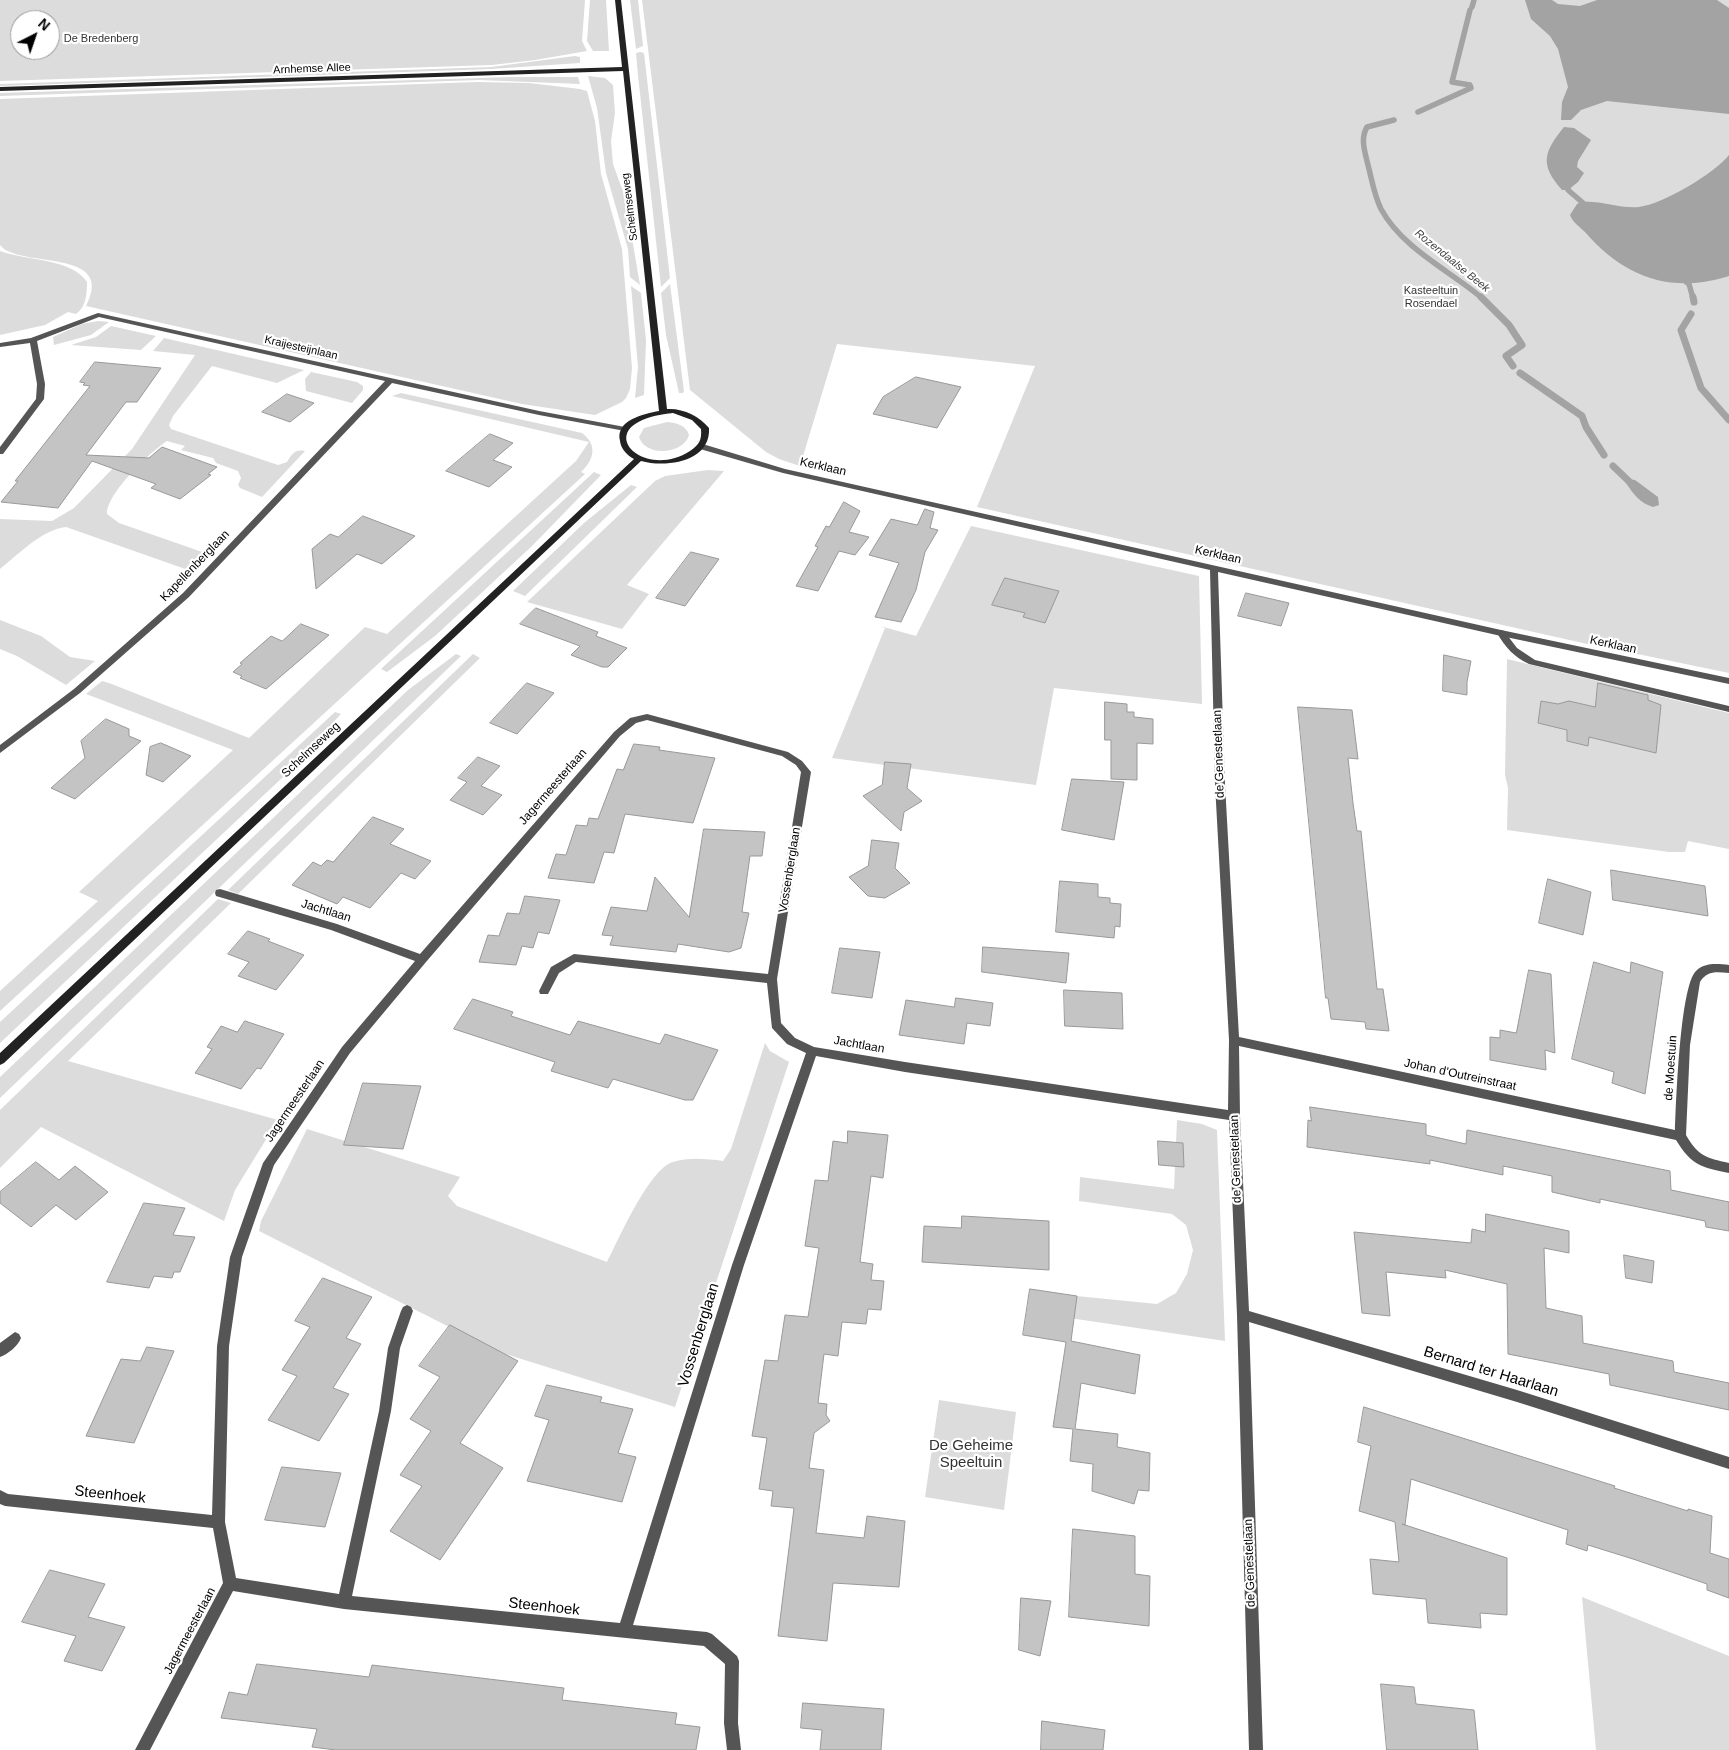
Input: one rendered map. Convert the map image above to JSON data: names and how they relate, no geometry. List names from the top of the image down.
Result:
{
  "streets": {
    "main road": ["Arnhemse Allee", "Schelmseweg"],
    "street": [
      "Kraijesteijnlaan",
      "Kerklaan",
      "Kapellenberglaan",
      "de Genestetlaan",
      "Jagermeesterlaan",
      "Vossenberglaan",
      "Jachtlaan",
      "de Moestuin",
      "Johan d'Outreinstraat",
      "Bernard ter Haarlaan",
      "Steenhoek"
    ]
  },
  "crossings": [
    ["Arnhemse Allee", "Schelmseweg"],
    ["Schelmseweg", "Kraijesteijnlaan"],
    ["Schelmseweg", "Kerklaan"],
    ["Kraijesteijnlaan", "Kerklaan"],
    ["Kraijesteijnlaan", "Kapellenberglaan"],
    ["Kerklaan", "de Genestetlaan"],
    ["de Genestetlaan", "Jachtlaan"],
    ["de Genestetlaan", "Johan d'Outreinstraat"],
    ["de Genestetlaan", "Bernard ter Haarlaan"],
    ["Jagermeesterlaan", "Vossenberglaan"],
    ["Jagermeesterlaan", "Jachtlaan"],
    ["Jagermeesterlaan", "Steenhoek"],
    ["Vossenberglaan", "Jachtlaan"],
    ["Vossenberglaan", "Steenhoek"],
    ["de Moestuin", "Johan d'Outreinstraat"]
  ],
  "water": ["Rozendaalse Beek"],
  "parks": ["De Bredenberg", "Kasteeltuin Rosendael", "De Geheime Speeltuin"],
  "north": "top right"
}
